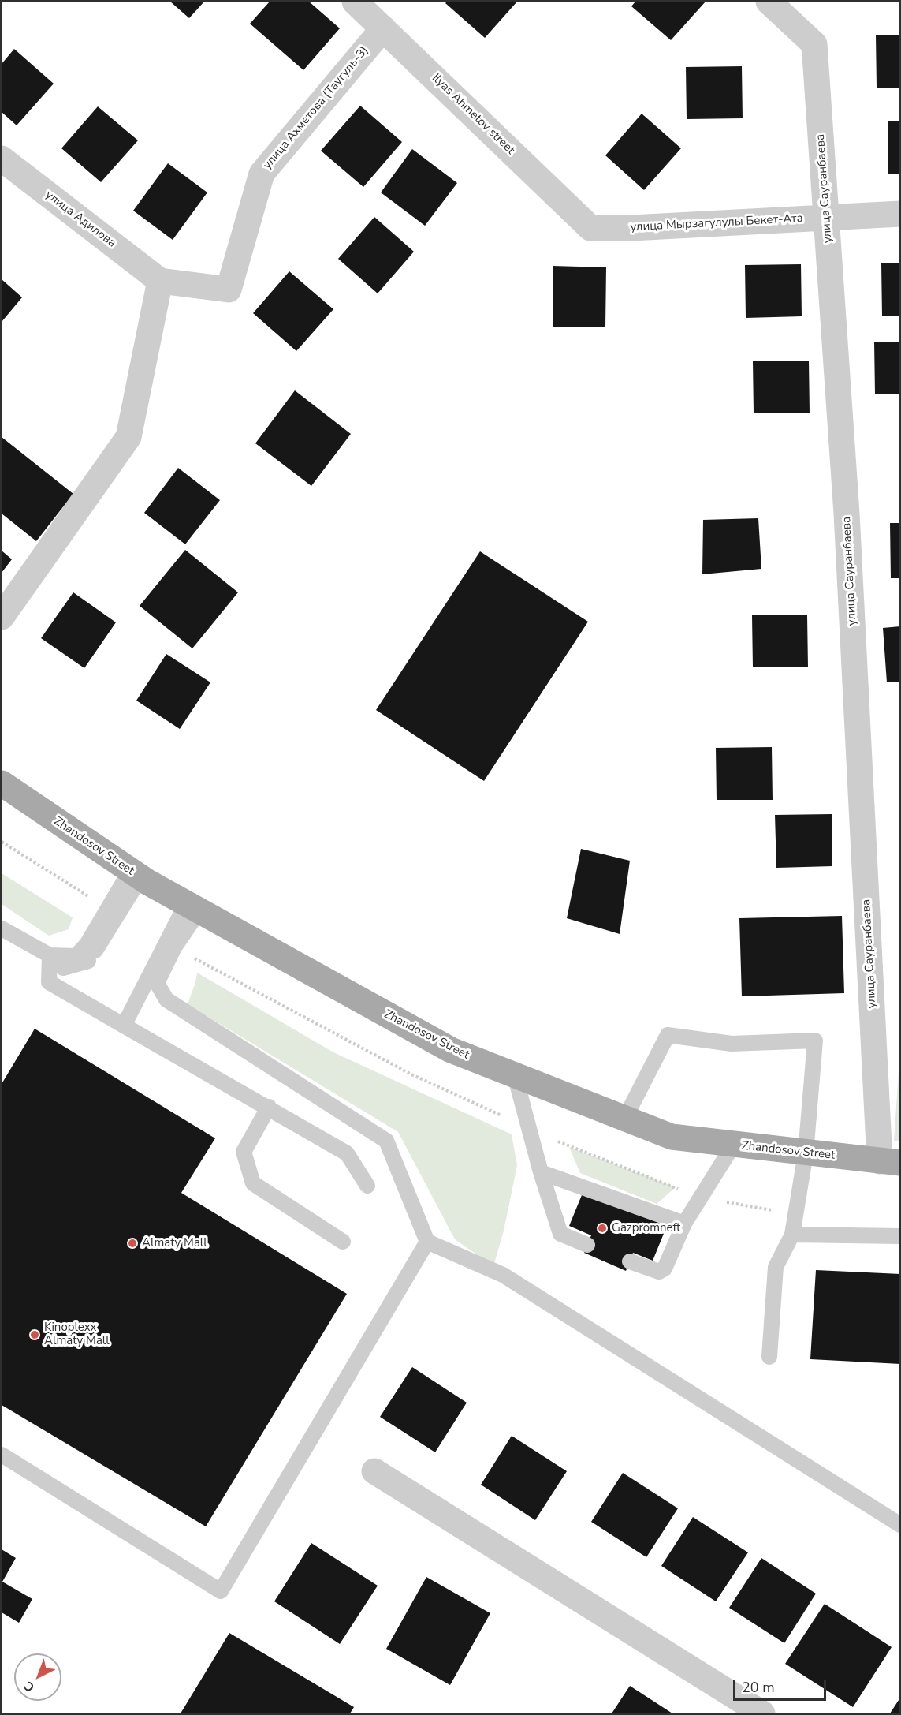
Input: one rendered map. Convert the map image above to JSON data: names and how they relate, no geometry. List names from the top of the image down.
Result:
{
  "streets": {
    "main road": ["Zhandosov Street"],
    "street": [
      "улица Ахметова (Таугуль-3)",
      "Ilyas Ahmetov street",
      "улица Сауранбаева",
      "улица Адилова",
      "улица Мырзагулулы Бекет-Ата"
    ]
  },
  "crossings": [
    ["улица Ахметова (Таугуль-3)", "Ilyas Ahmetov street"],
    ["улица Ахметова (Таугуль-3)", "улица Адилова"],
    ["Ilyas Ahmetov street", "улица Мырзагулулы Бекет-Ата"],
    ["улица Сауранбаева", "улица Мырзагулулы Бекет-Ата"],
    ["улица Сауранбаева", "Zhandosov Street"]
  ],
  "places": ["Gazpromneft", "Almaty Mall", "Kinoplexx Almaty Mall"],
  "scale_bar": "20 m",
  "north": "bottom left"
}
